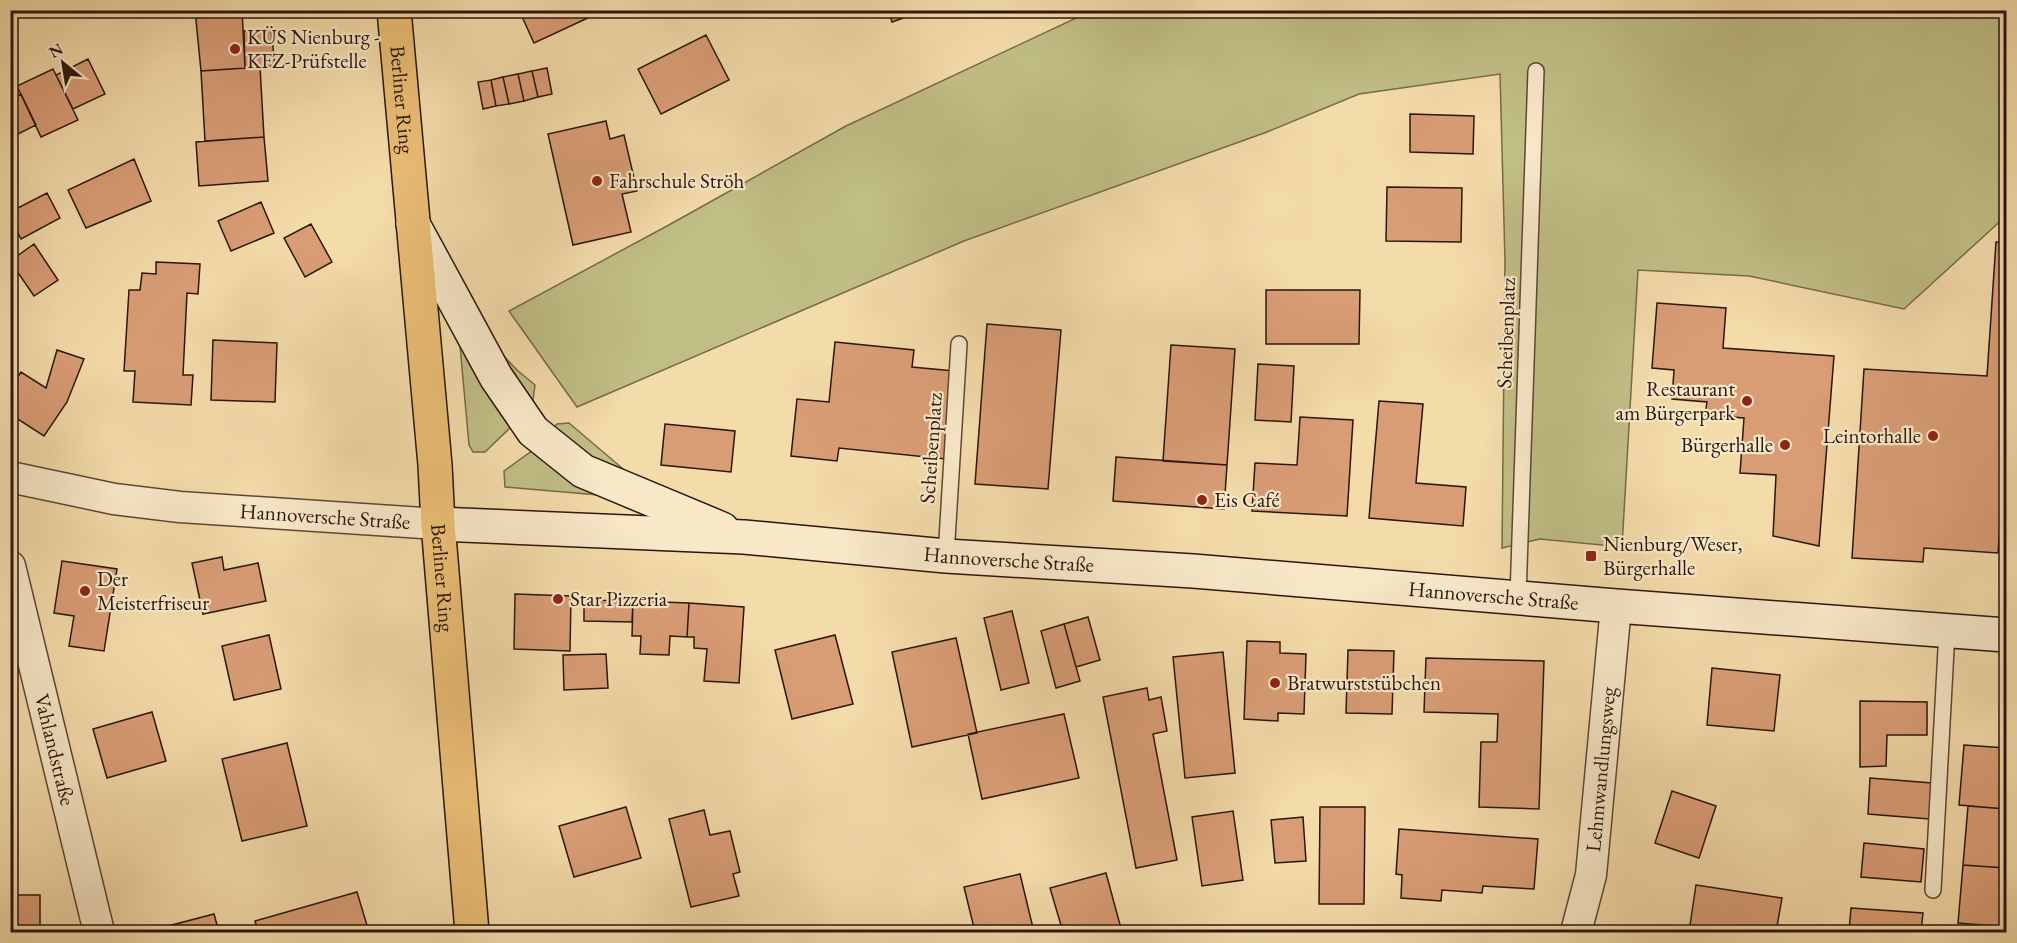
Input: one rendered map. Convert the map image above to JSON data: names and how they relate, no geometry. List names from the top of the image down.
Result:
{
  "streets": {
    "main road": ["Berliner Ring"],
    "street": ["Hannoversche Straße", "Vahlandstraße", "Lehmwandlungsweg"],
    "lane": ["Scheibenplatz"]
  },
  "crossings": [
    ["Berliner Ring", "Hannoversche Straße"],
    ["Scheibenplatz", "Hannoversche Straße"],
    ["Hannoversche Straße", "Lehmwandlungsweg"]
  ],
  "places": {
    "other": [
      "KÜS Nienburg - KFZ-Prüfstelle",
      "Fahrschule Ströh",
      "Restaurant am Bürgerpark",
      "Leintorhalle",
      "Bürgerhalle",
      "Eis Café",
      "Der Meisterfriseur",
      "Star Pizzeria",
      "Bratwurststübchen"
    ],
    "transit": ["Nienburg/Weser, Bürgerhalle"]
  },
  "north": "top left"
}
